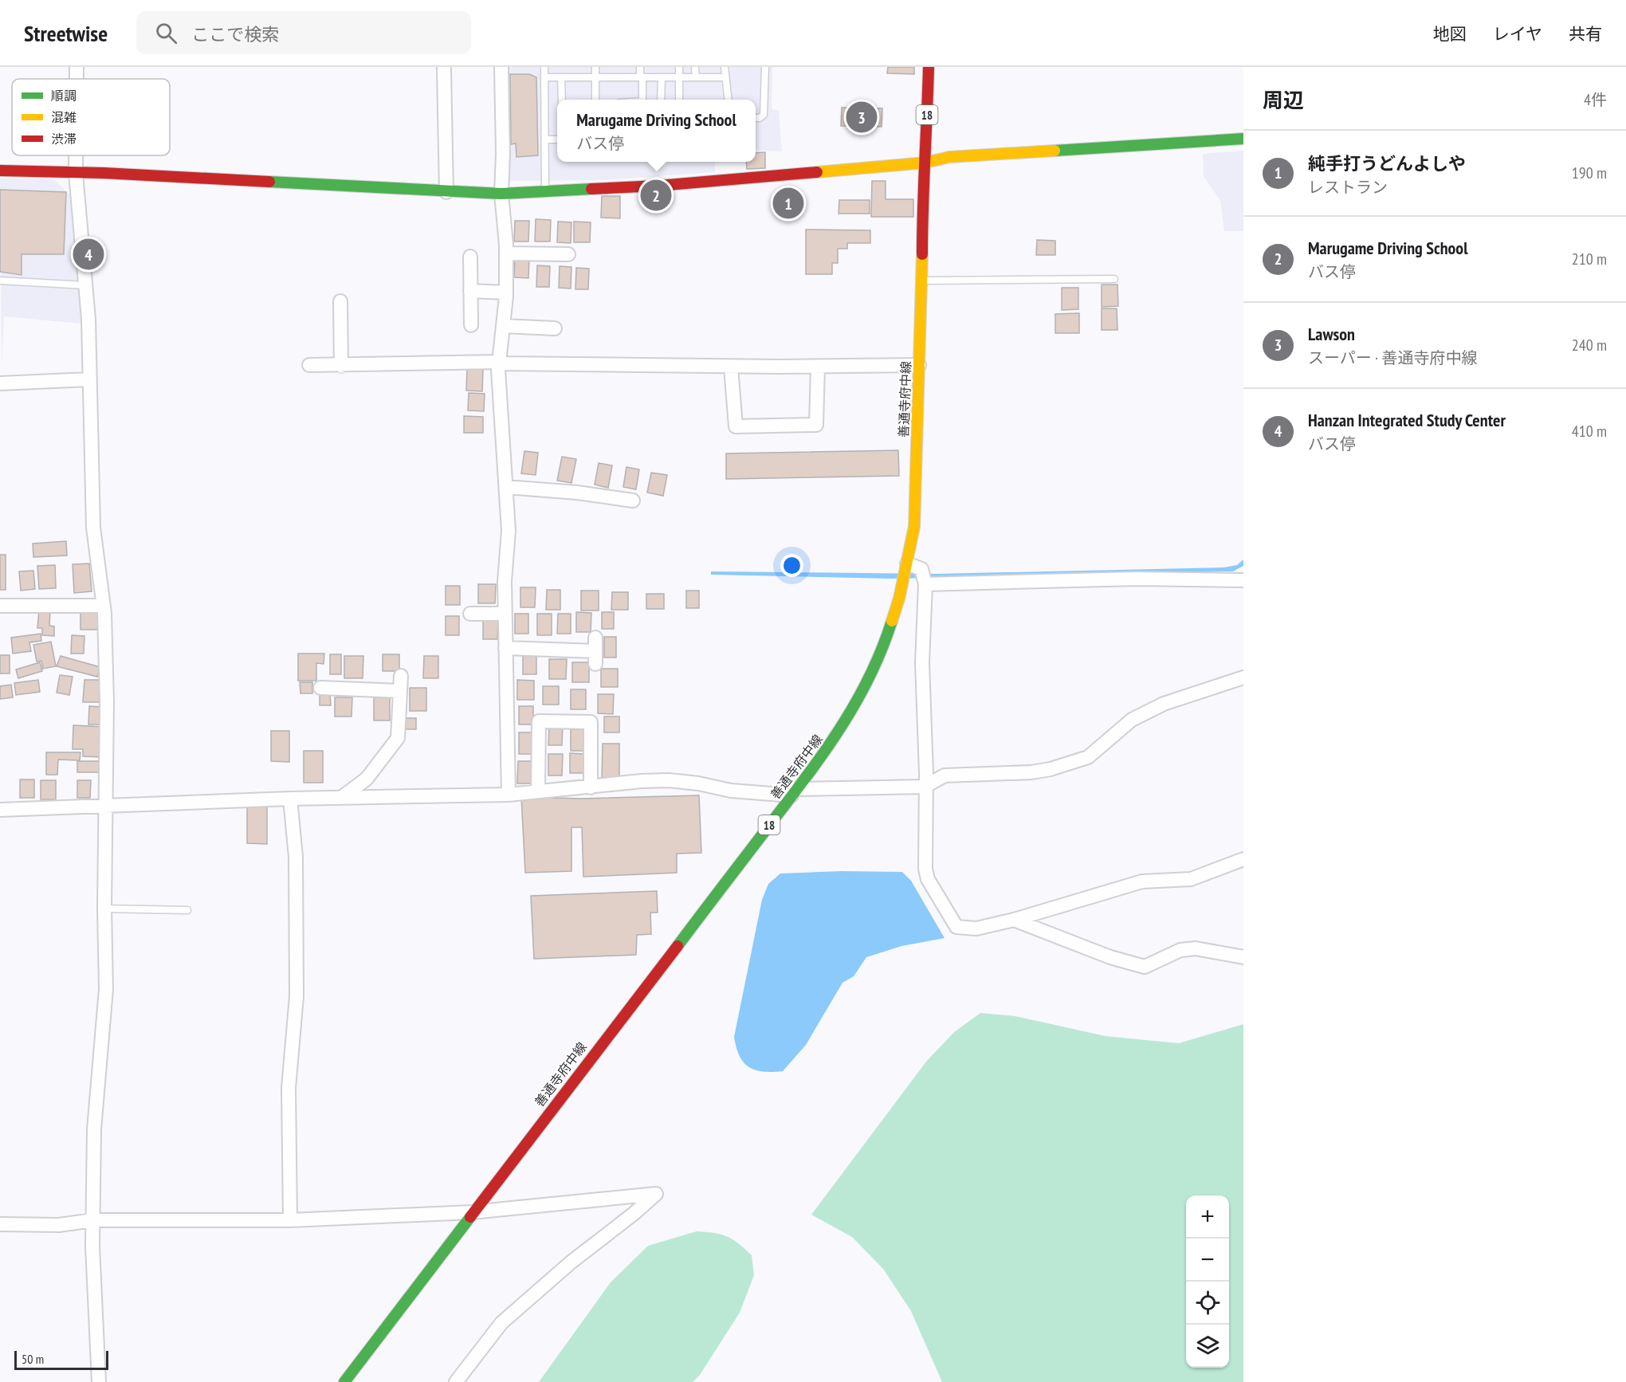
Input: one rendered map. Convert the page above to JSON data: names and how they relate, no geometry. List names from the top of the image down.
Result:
{
  "streets": {
    "main road": ["18", "善通寺府中線"]
  },
  "legend": ["順調", "混雑", "渋滞"],
  "scale_bar": "50 m",
  "page": {
    "header": "Streetwise",
    "search": "ここで検索",
    "nav": ["地図", "レイヤ", "共有"],
    "heading": ["周辺", "4件"],
    "popup": ["Marugame Driving School", "バス停"],
    "pins": [
      "3",
      "2",
      "1",
      "4"
    ],
    "list": [
      {
        "mark": "1",
        "name": "純手打うどんよしや",
        "note": "レストラン",
        "value": "190 m"
      },
      {
        "mark": "2",
        "name": "Marugame Driving School",
        "note": "バス停",
        "value": "210 m"
      },
      {
        "mark": "3",
        "name": "Lawson",
        "note": "スーパー · 善通寺府中線",
        "value": "240 m"
      },
      {
        "mark": "4",
        "name": "Hanzan Integrated Study Center",
        "note": "バス停",
        "value": "410 m"
      }
    ],
    "map_buttons": ["+", "−"],
    "scale": "50 m"
  }
}
